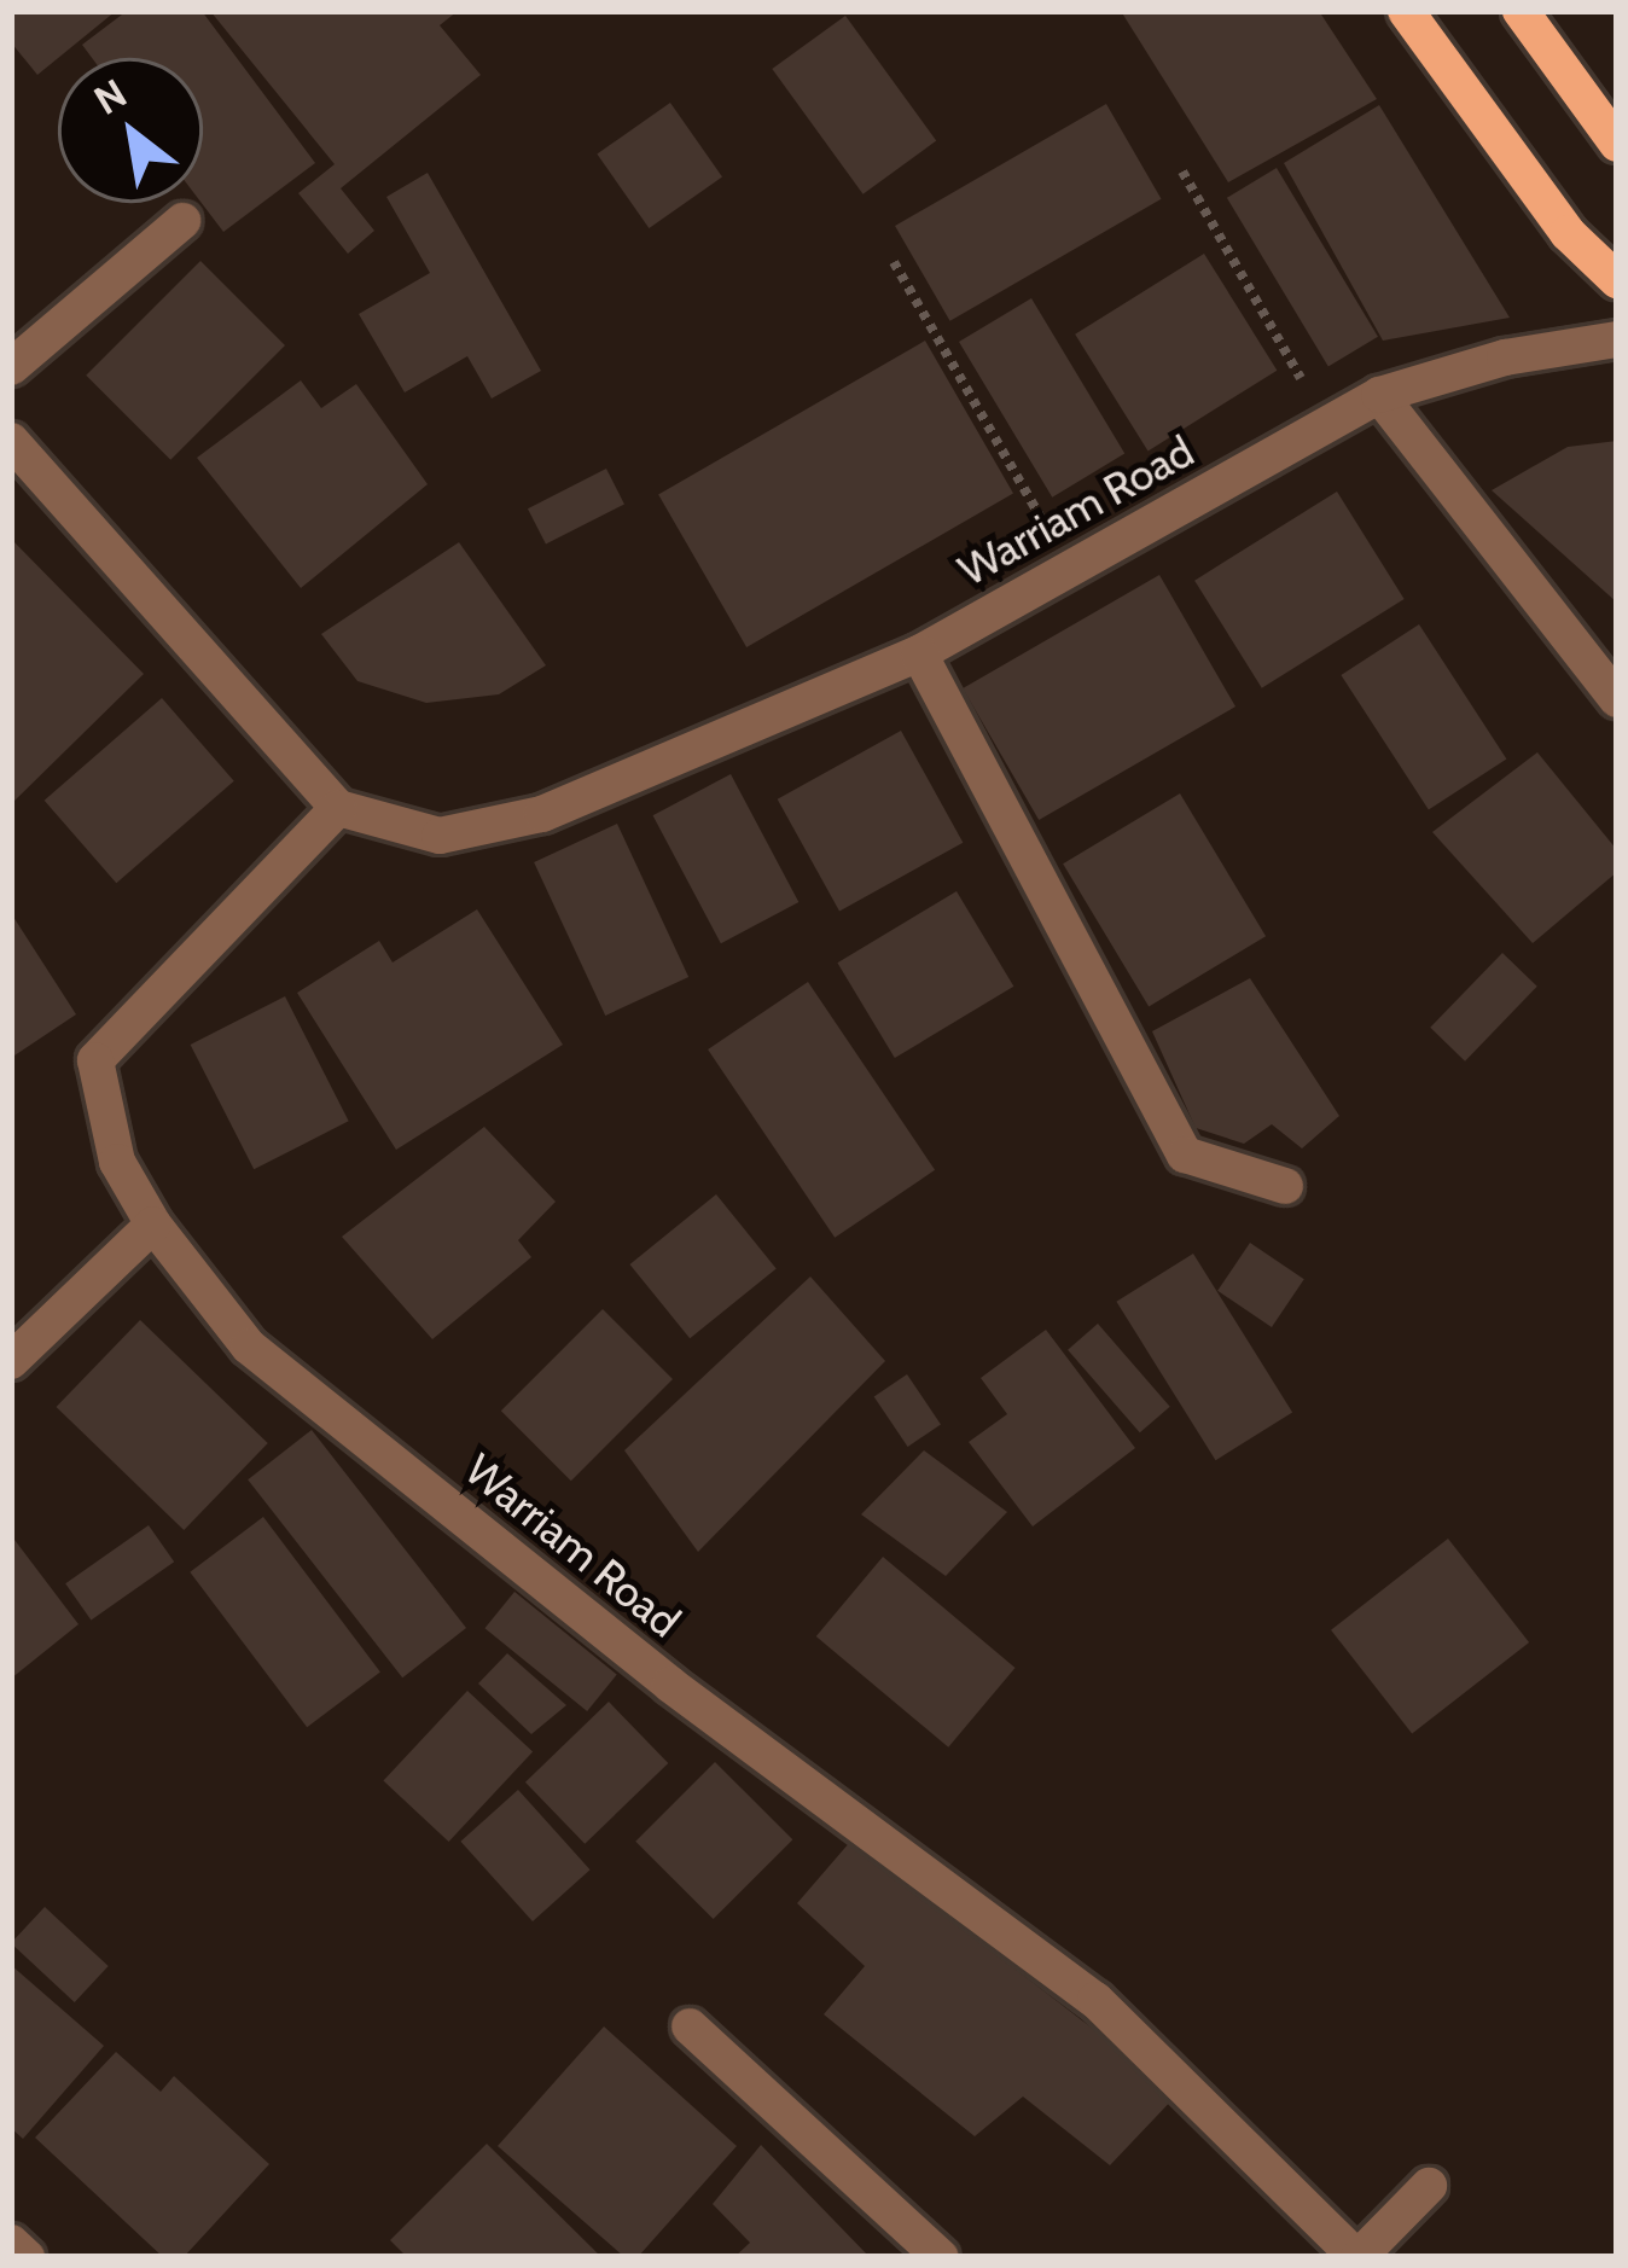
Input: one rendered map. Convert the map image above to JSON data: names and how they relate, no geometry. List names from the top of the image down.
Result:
{
  "streets": {
    "street": ["Warriam Road"]
  },
  "north": "top left"
}
